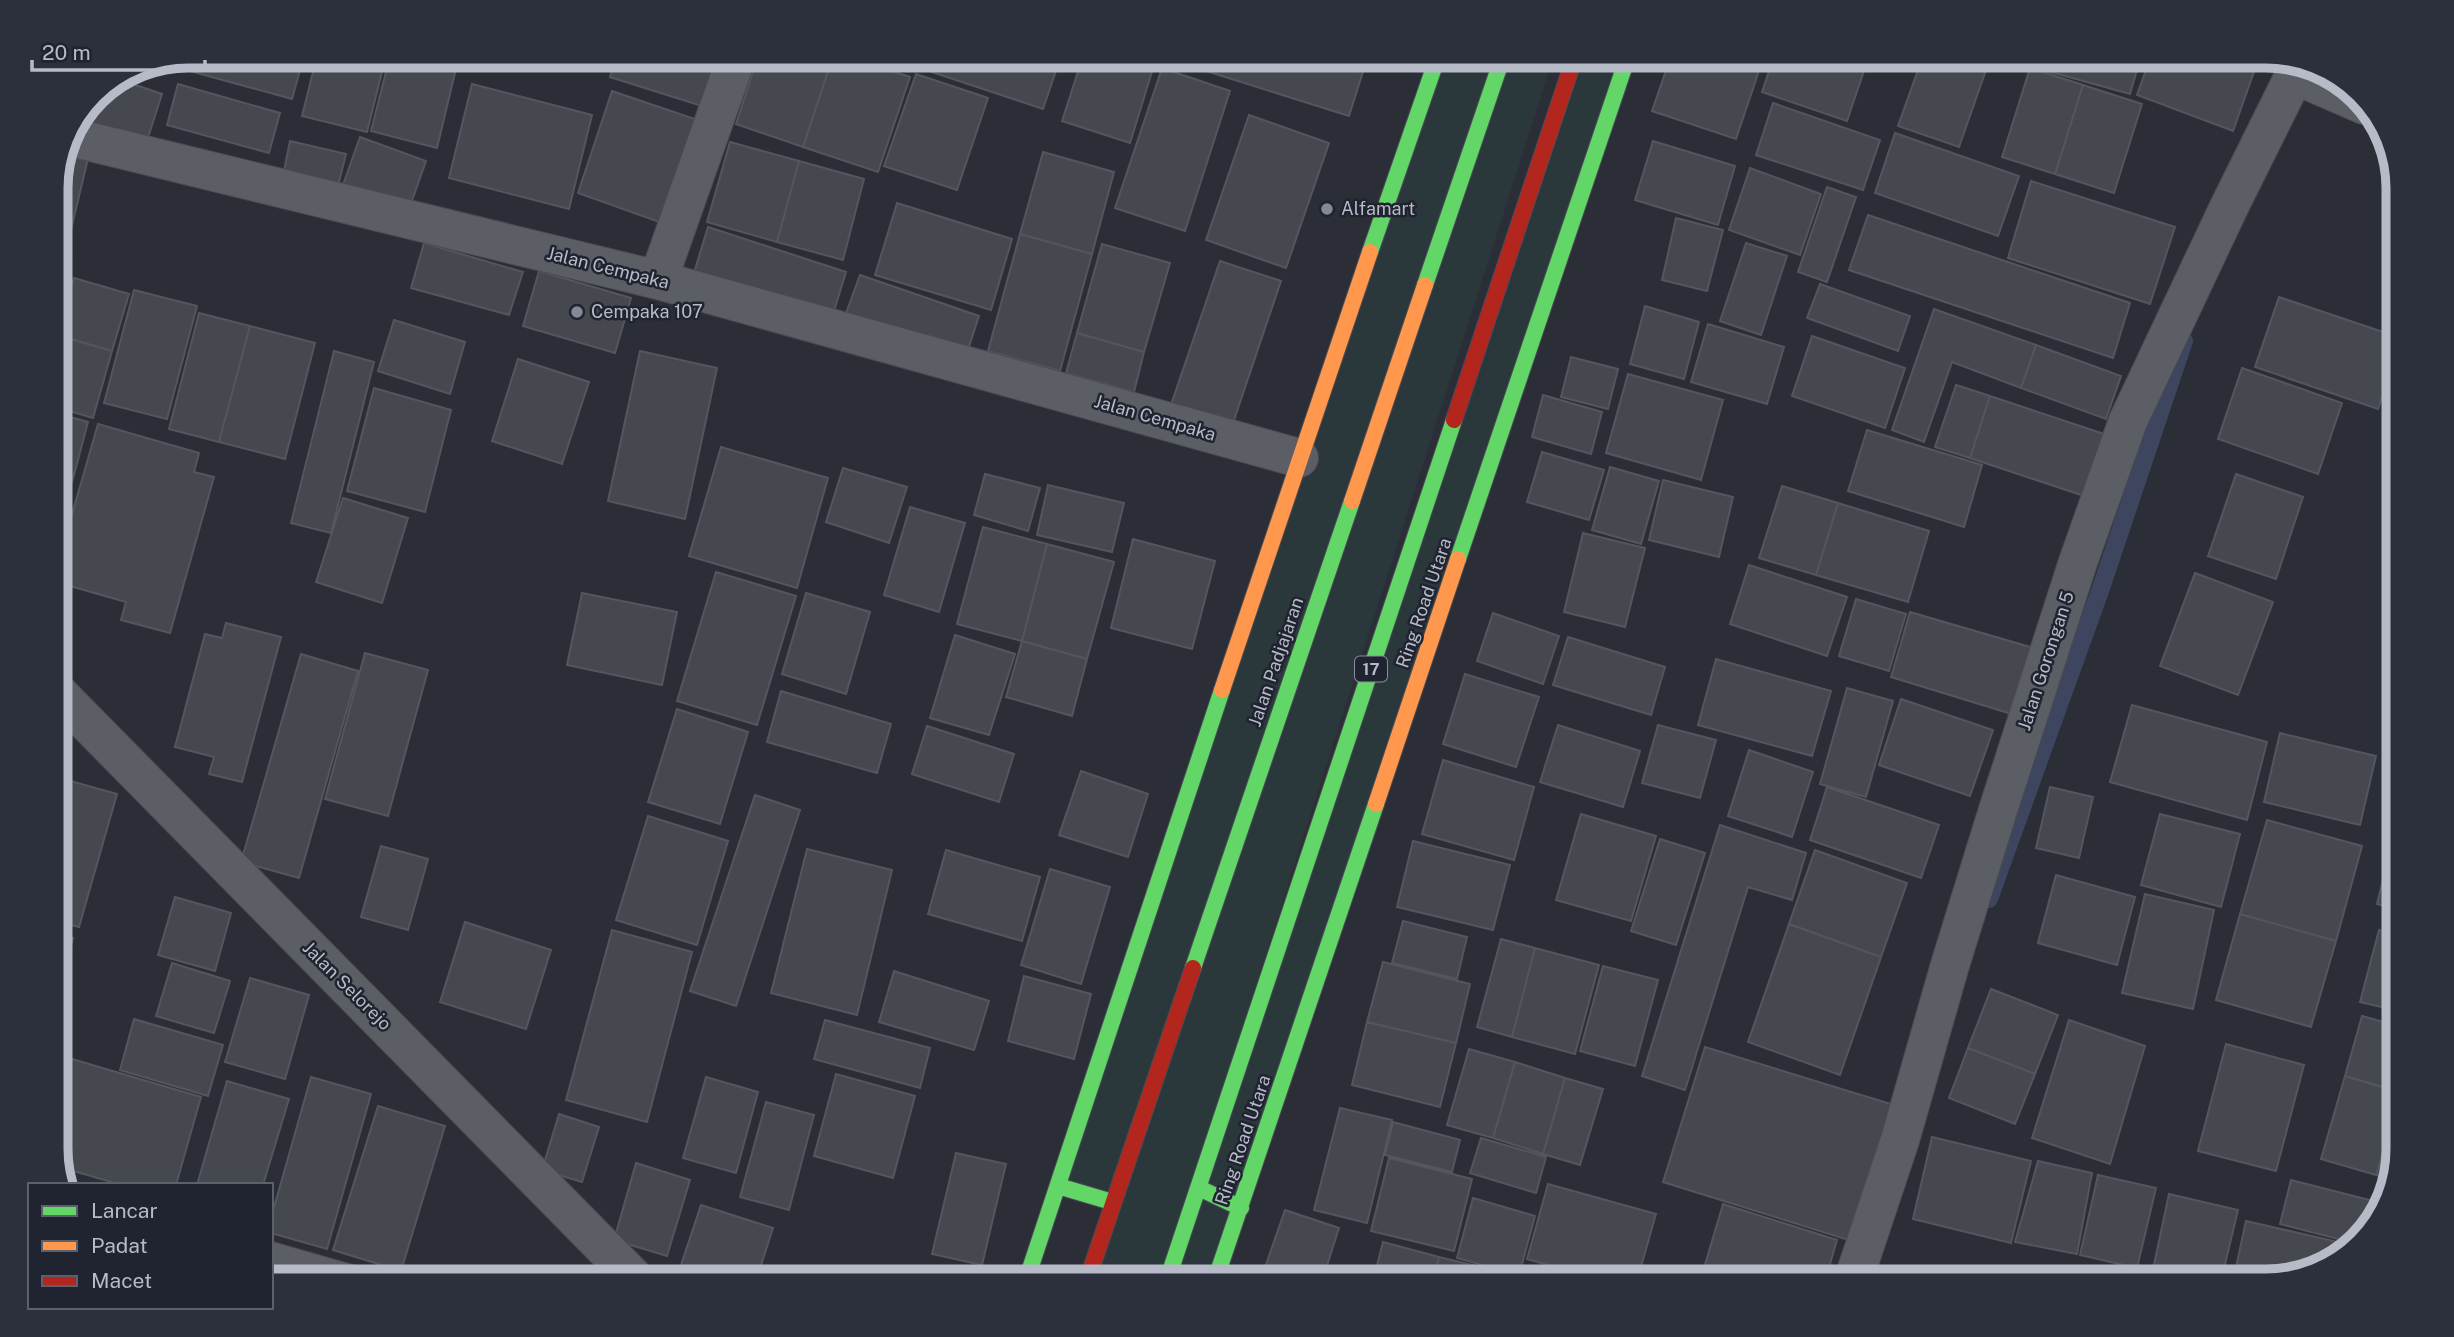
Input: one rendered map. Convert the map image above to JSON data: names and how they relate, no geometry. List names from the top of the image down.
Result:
{
  "streets": {
    "main road": ["Ring Road Utara", "Jalan Padjajaran", "17"],
    "street": ["Jalan Cempaka", "Jalan Gorongan 5", "Jalan Selorejo"]
  },
  "places": ["Alfamart", "Cempaka 107"],
  "legend": ["Lancar", "Padat", "Macet"],
  "scale_bar": "20 m"
}
